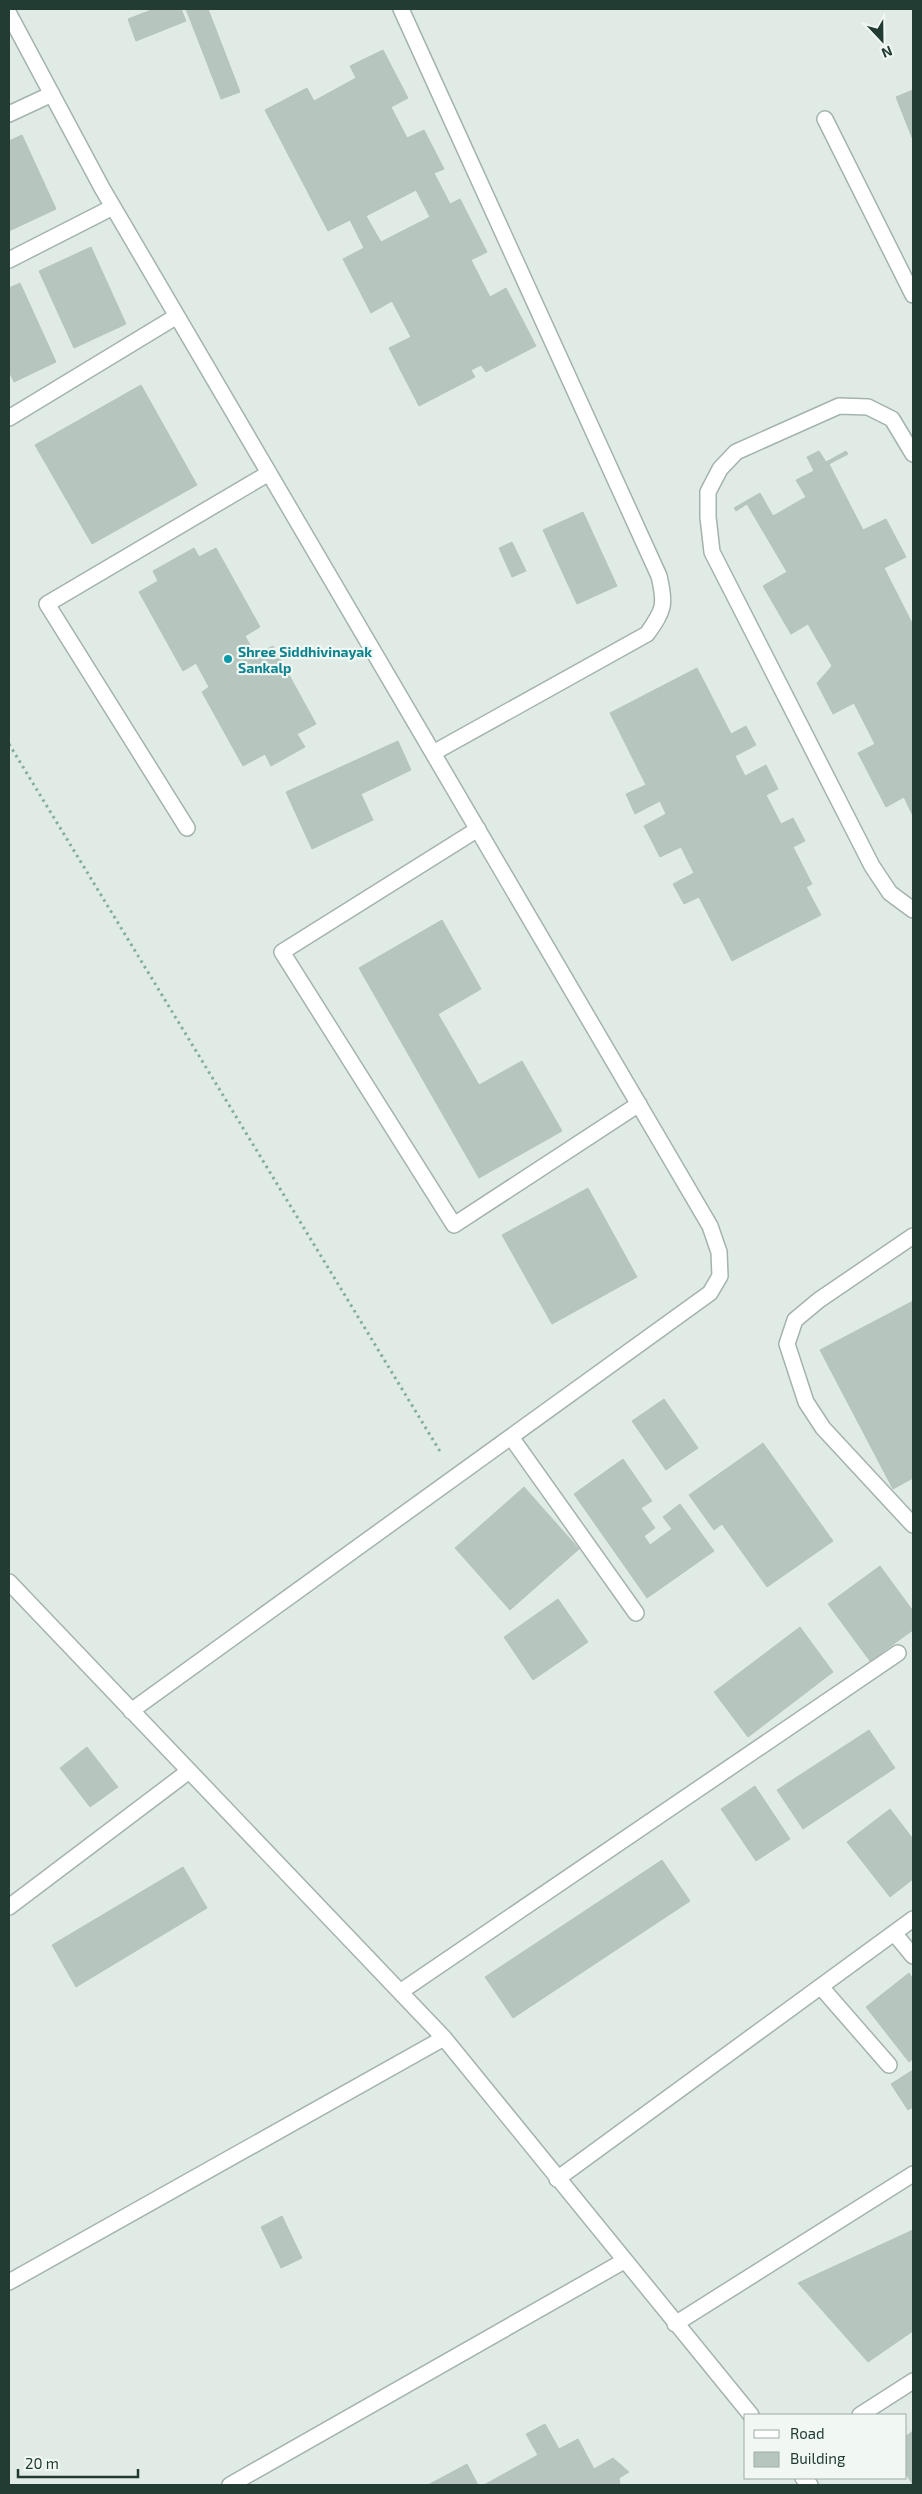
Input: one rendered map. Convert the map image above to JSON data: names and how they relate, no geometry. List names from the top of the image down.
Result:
{
  "places": ["Shree Siddhivinayak Sankalp"],
  "legend": ["Road", "Building"],
  "scale_bar": "20 m",
  "north": "bottom"
}
